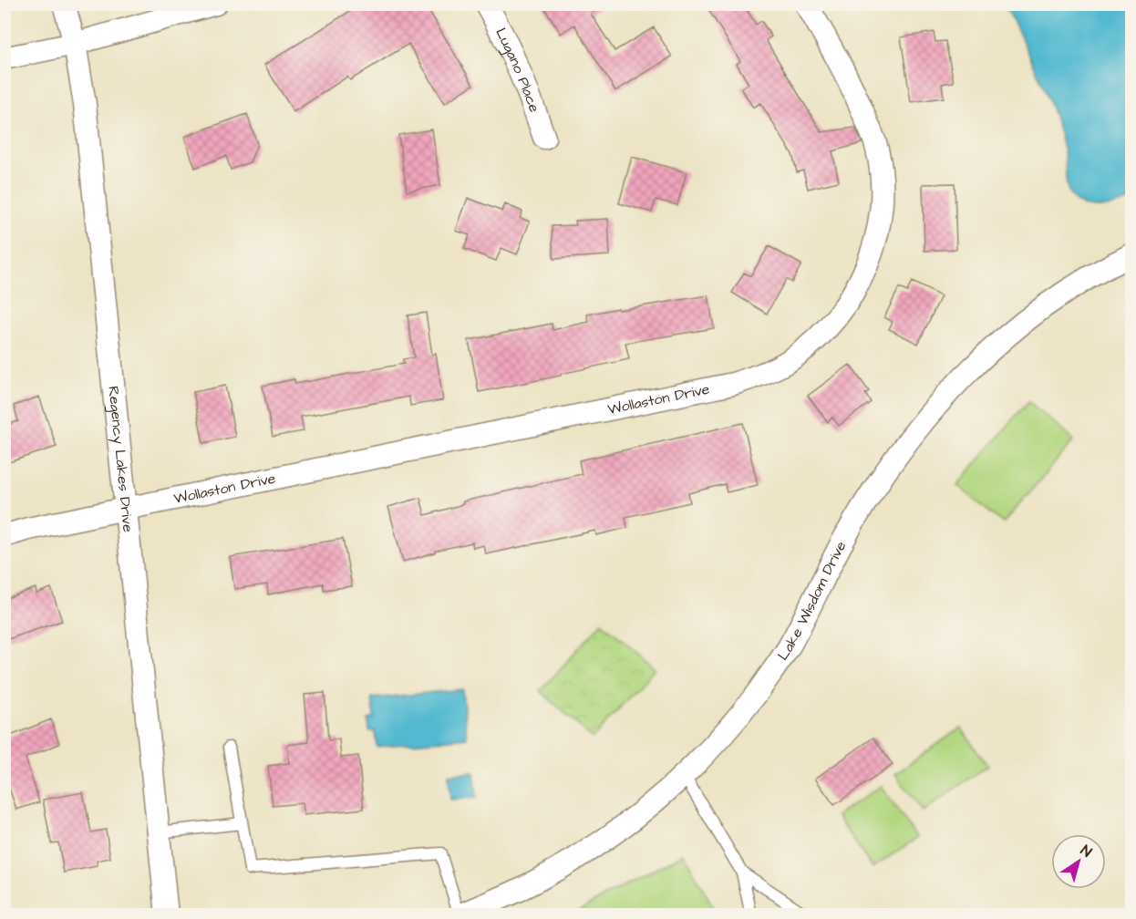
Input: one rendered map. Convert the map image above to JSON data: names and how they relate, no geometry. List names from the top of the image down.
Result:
{
  "streets": {
    "street": [
      "Lugano Place",
      "Wollaston Drive",
      "Regency Lakes Drive",
      "Lake Wisdom Drive"
    ]
  },
  "crossings": [
    ["Wollaston Drive", "Regency Lakes Drive"]
  ],
  "north": "top right"
}
